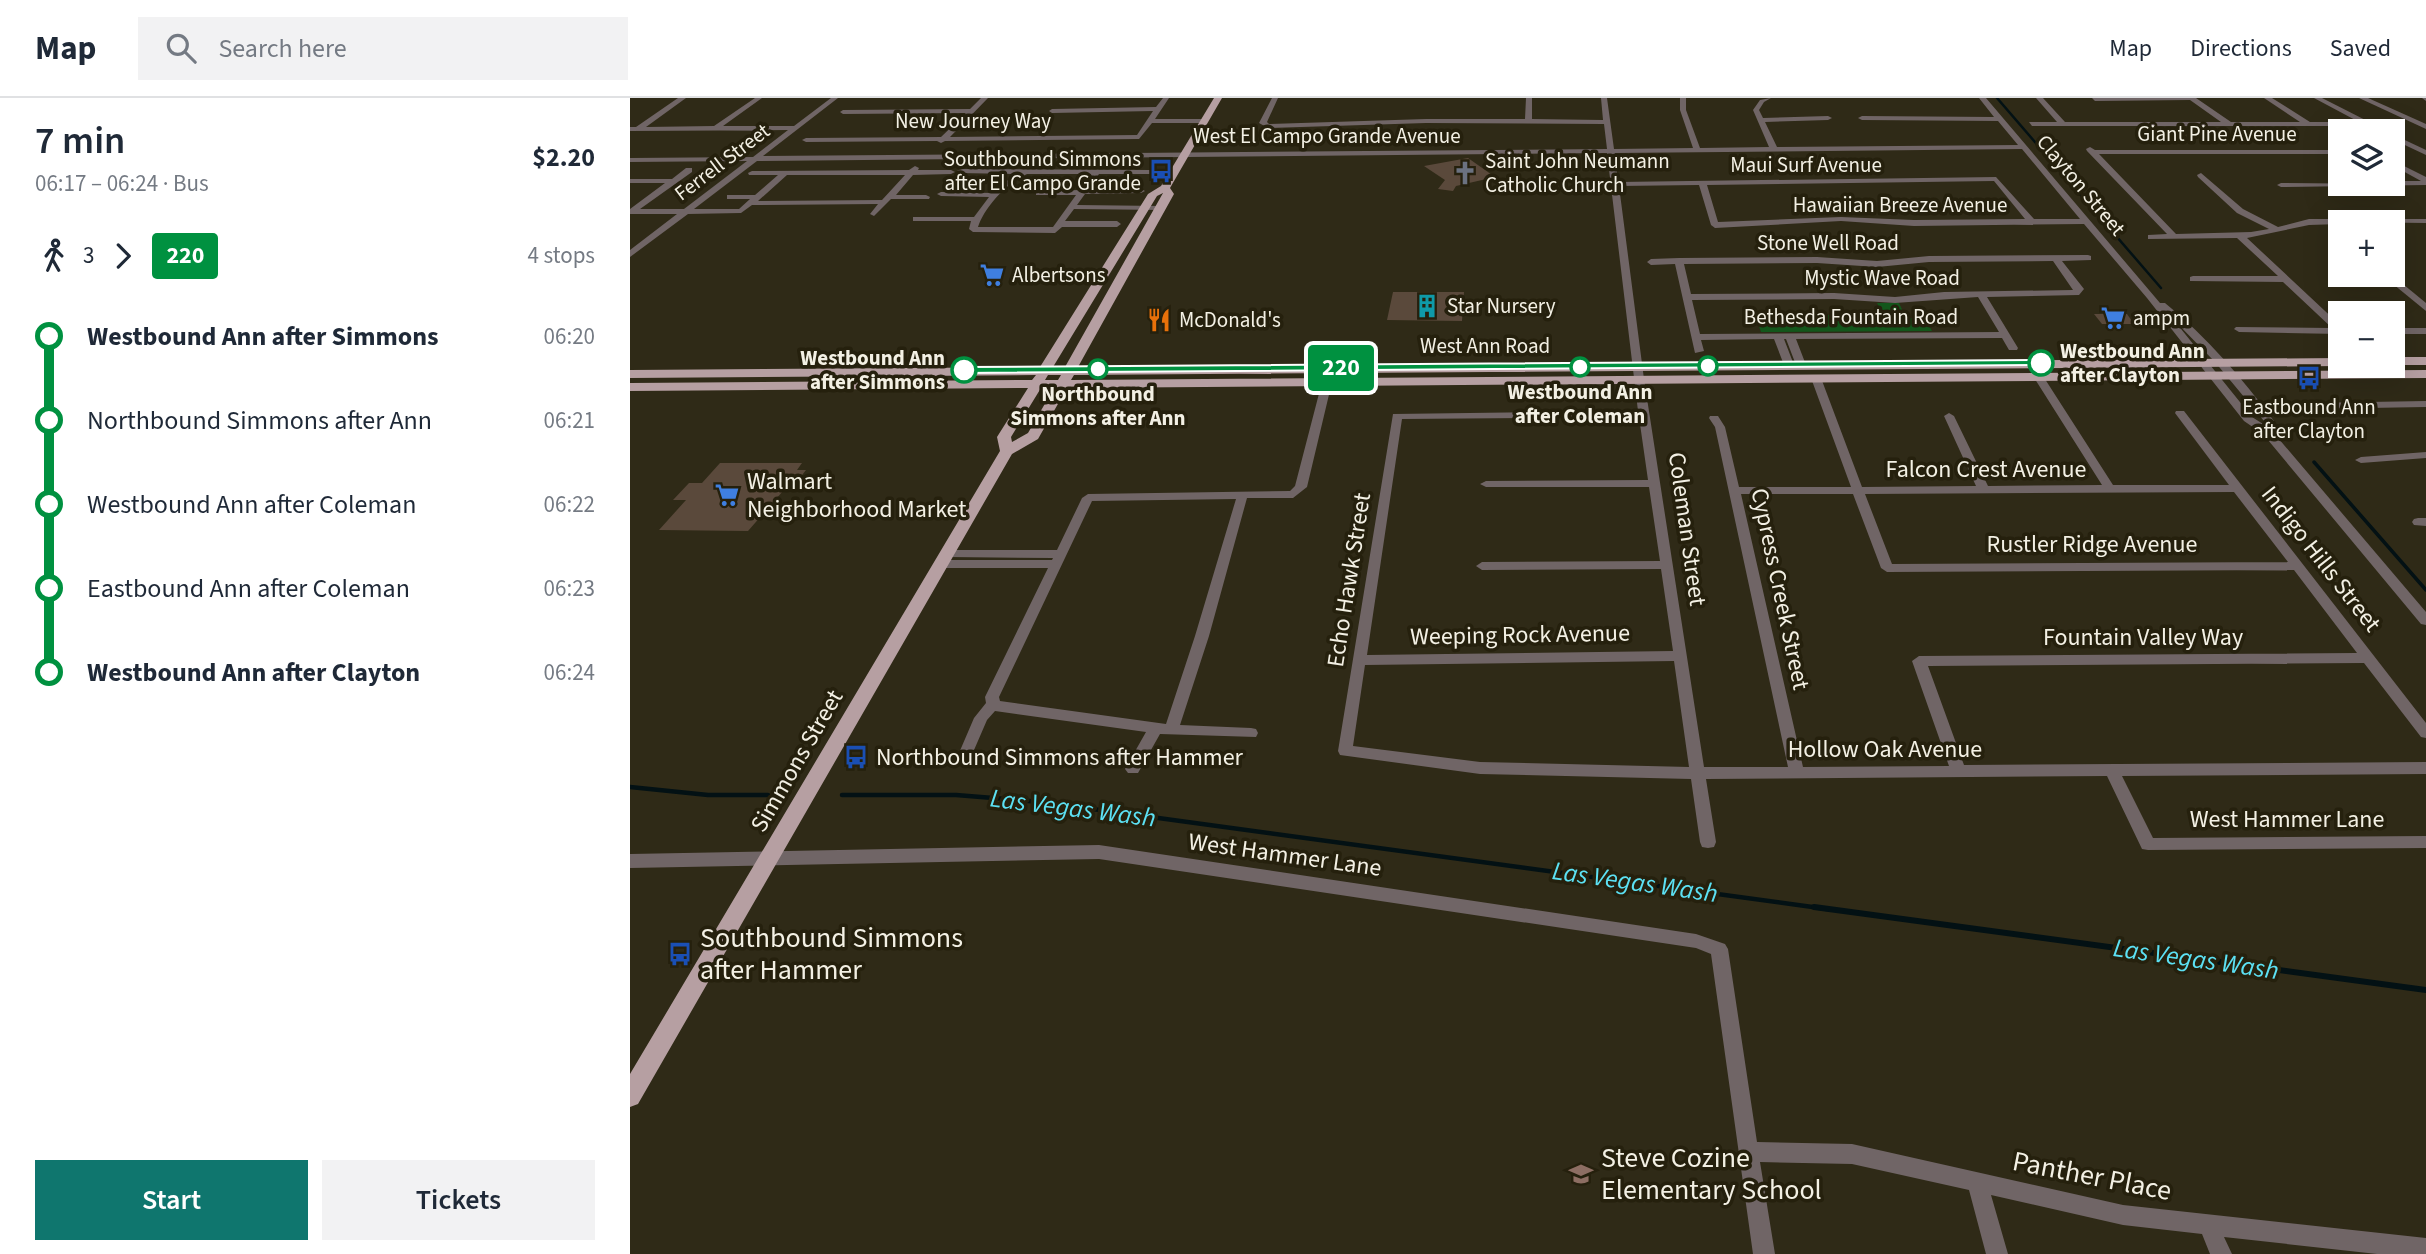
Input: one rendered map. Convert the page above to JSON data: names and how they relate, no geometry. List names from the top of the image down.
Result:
{
  "streets": {
    "main road": ["West Ann Road", "Simmons Street"],
    "street": [
      "New Journey Way",
      "Giant Pine Avenue",
      "West El Campo Grande Avenue",
      "Ferrell Street",
      "Maui Surf Avenue",
      "Clayton Street",
      "Hawaiian Breeze Avenue",
      "Stone Well Road",
      "Mystic Wave Road",
      "Bethesda Fountain Road",
      "Falcon Crest Avenue",
      "Coleman Street",
      "Rustler Ridge Avenue",
      "Indigo Hills Street",
      "Echo Hawk Street",
      "Cypress Creek Street",
      "Weeping Rock Avenue",
      "Fountain Valley Way",
      "Hollow Oak Avenue",
      "West Hammer Lane",
      "Panther Place"
    ]
  },
  "crossings": [
    ["West El Campo Grande Avenue", "Ferrell Street"],
    ["West El Campo Grande Avenue", "Clayton Street"],
    ["West El Campo Grande Avenue", "Coleman Street"],
    ["West El Campo Grande Avenue", "Simmons Street"],
    ["Maui Surf Avenue", "Hawaiian Breeze Avenue"],
    ["Maui Surf Avenue", "Coleman Street"],
    ["Clayton Street", "Hawaiian Breeze Avenue"],
    ["Clayton Street", "West Ann Road"],
    ["Stone Well Road", "Mystic Wave Road"],
    ["West Ann Road", "Coleman Street"],
    ["West Ann Road", "Simmons Street"],
    ["Falcon Crest Avenue", "Rustler Ridge Avenue"],
    ["Falcon Crest Avenue", "Indigo Hills Street"],
    ["Falcon Crest Avenue", "Cypress Creek Street"],
    ["Coleman Street", "Echo Hawk Street"],
    ["Coleman Street", "Weeping Rock Avenue"],
    ["Coleman Street", "Hollow Oak Avenue"],
    ["Rustler Ridge Avenue", "Indigo Hills Street"],
    ["Indigo Hills Street", "Fountain Valley Way"],
    ["Echo Hawk Street", "Weeping Rock Avenue"],
    ["Echo Hawk Street", "Hollow Oak Avenue"],
    ["Cypress Creek Street", "Hollow Oak Avenue"],
    ["Fountain Valley Way", "Hollow Oak Avenue"],
    ["Hollow Oak Avenue", "West Hammer Lane"],
    ["Simmons Street", "West Hammer Lane"],
    ["West Hammer Lane", "Panther Place"]
  ],
  "water": ["Las Vegas Wash"],
  "places": {
    "bus stop": [
      "Southbound Simmons after El Campo Grande",
      "Eastbound Ann after Clayton",
      "Northbound Simmons after Hammer",
      "Southbound Simmons after Hammer"
    ],
    "church": ["Saint John Neumann Catholic Church"],
    "supermarket": ["Albertsons", "ampm", "Walmart Neighborhood Market"],
    "building": ["Star Nursery"],
    "restaurant": ["McDonald's"],
    "other": [
      "Westbound Ann after Clayton",
      "Westbound Ann after Coleman",
      "Northbound Simmons after Ann",
      "Westbound Ann after Simmons"
    ],
    "school or university": ["Steve Cozine Elementary School"]
  },
  "lines": ["bus line 220"],
  "page": {
    "header": "Map",
    "search": "Search here",
    "nav": ["Map", "Directions", "Saved"],
    "heading": ["7 min", "06:17 – 06:24 · Bus", "$2.20"],
    "on_map": "220",
    "map_buttons": ["+", "−"],
    "legs": ["3", "220", "4 stops"],
    "list": [
      {
        "name": "Westbound Ann after Simmons",
        "value": "06:20"
      },
      {
        "name": "Northbound Simmons after Ann",
        "value": "06:21"
      },
      {
        "name": "Westbound Ann after Coleman",
        "value": "06:22"
      },
      {
        "name": "Eastbound Ann after Coleman",
        "value": "06:23"
      },
      {
        "name": "Westbound Ann after Clayton",
        "value": "06:24"
      }
    ],
    "buttons": ["Start", "Tickets"]
  }
}
